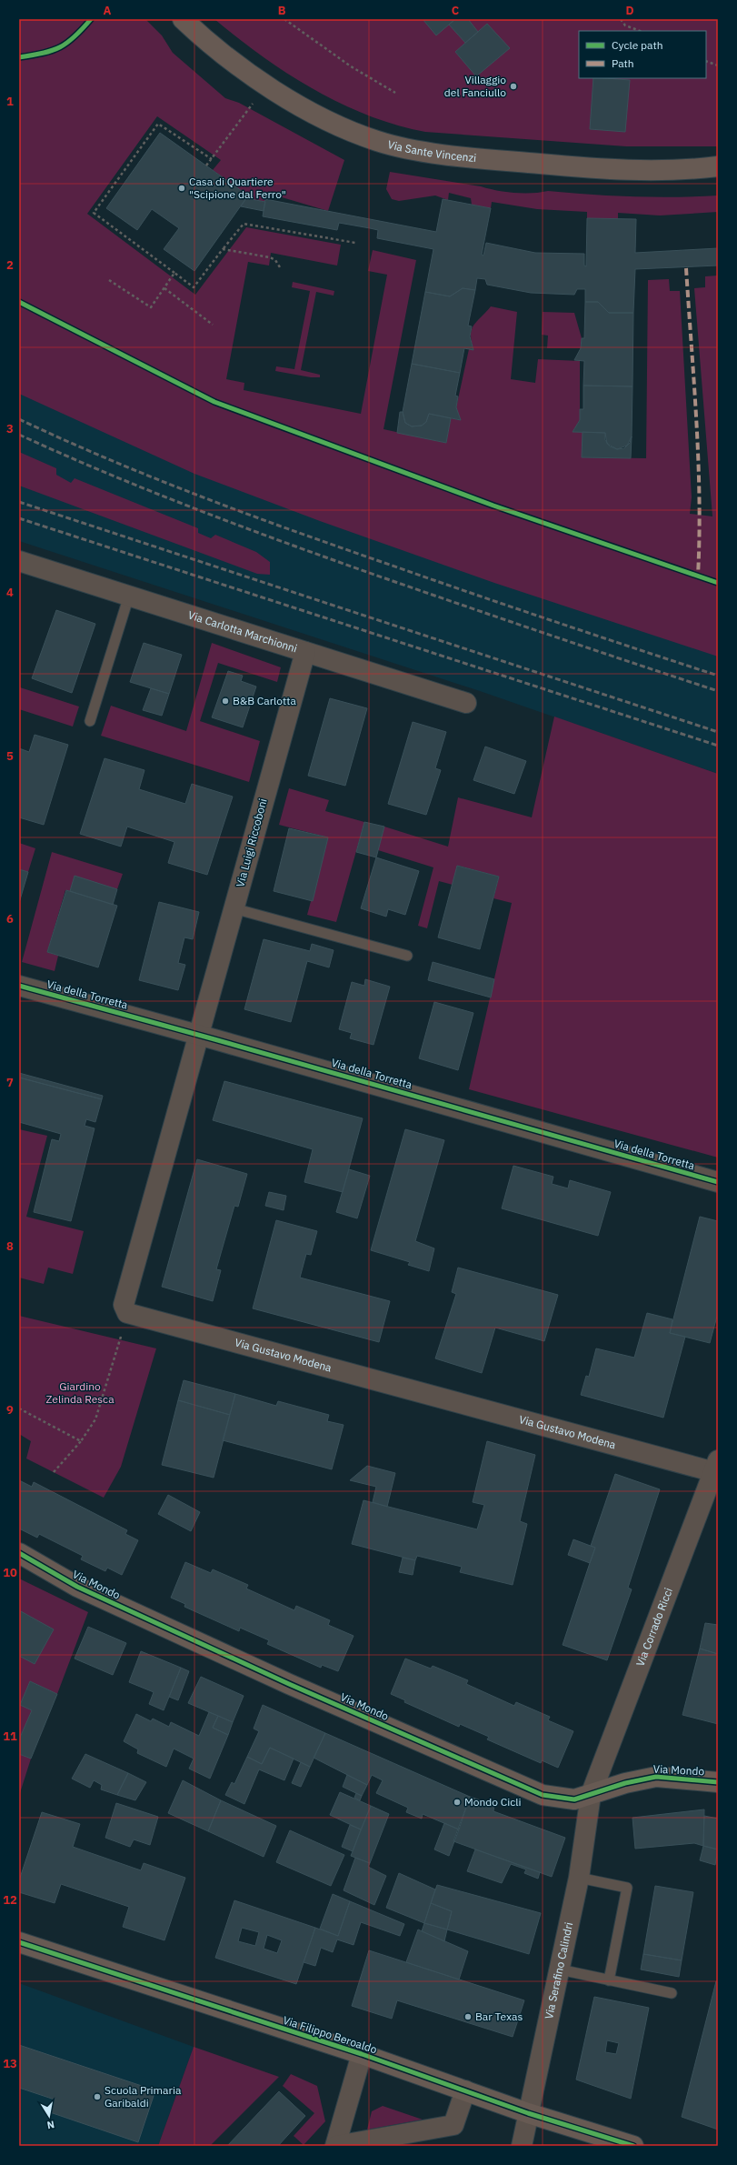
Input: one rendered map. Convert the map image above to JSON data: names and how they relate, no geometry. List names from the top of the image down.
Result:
{
  "streets": {
    "street": [
      "Via Sante Vincenzi",
      "Via Carlotta Marchionni",
      "Via Luigi Riccoboni",
      "Via della Torretta",
      "Via Gustavo Modena",
      "Via Mondo",
      "Via Corrado Ricci",
      "Via Serafino Calindri",
      "Via Filippo Beroaldo"
    ]
  },
  "crossings": [
    ["Via Carlotta Marchionni", "Via Luigi Riccoboni"],
    ["Via Luigi Riccoboni", "Via della Torretta"],
    ["Via Gustavo Modena", "Via Corrado Ricci"],
    ["Via Mondo", "Via Corrado Ricci"],
    ["Via Mondo", "Via Serafino Calindri"],
    ["Via Corrado Ricci", "Via Serafino Calindri"],
    ["Via Serafino Calindri", "Via Filippo Beroaldo"]
  ],
  "parks": ["Giardino Zelinda Resca"],
  "places": [
    "Villaggio del Fanciullo",
    "Casa di Quartiere \"Scipione dal Ferro\"",
    "B&B Carlotta",
    "Mondo Cicli",
    "Bar Texas",
    "Scuola Primaria Garibaldi"
  ],
  "legend": ["Cycle path", "Path"],
  "north": "bottom",
  "grid": {
    "columns": [
      "A",
      "B",
      "C",
      "D"
    ],
    "rows": [
      "1",
      "2",
      "3",
      "4",
      "5",
      "6",
      "7",
      "8",
      "9",
      "10",
      "11",
      "12",
      "13"
    ]
  }
}
